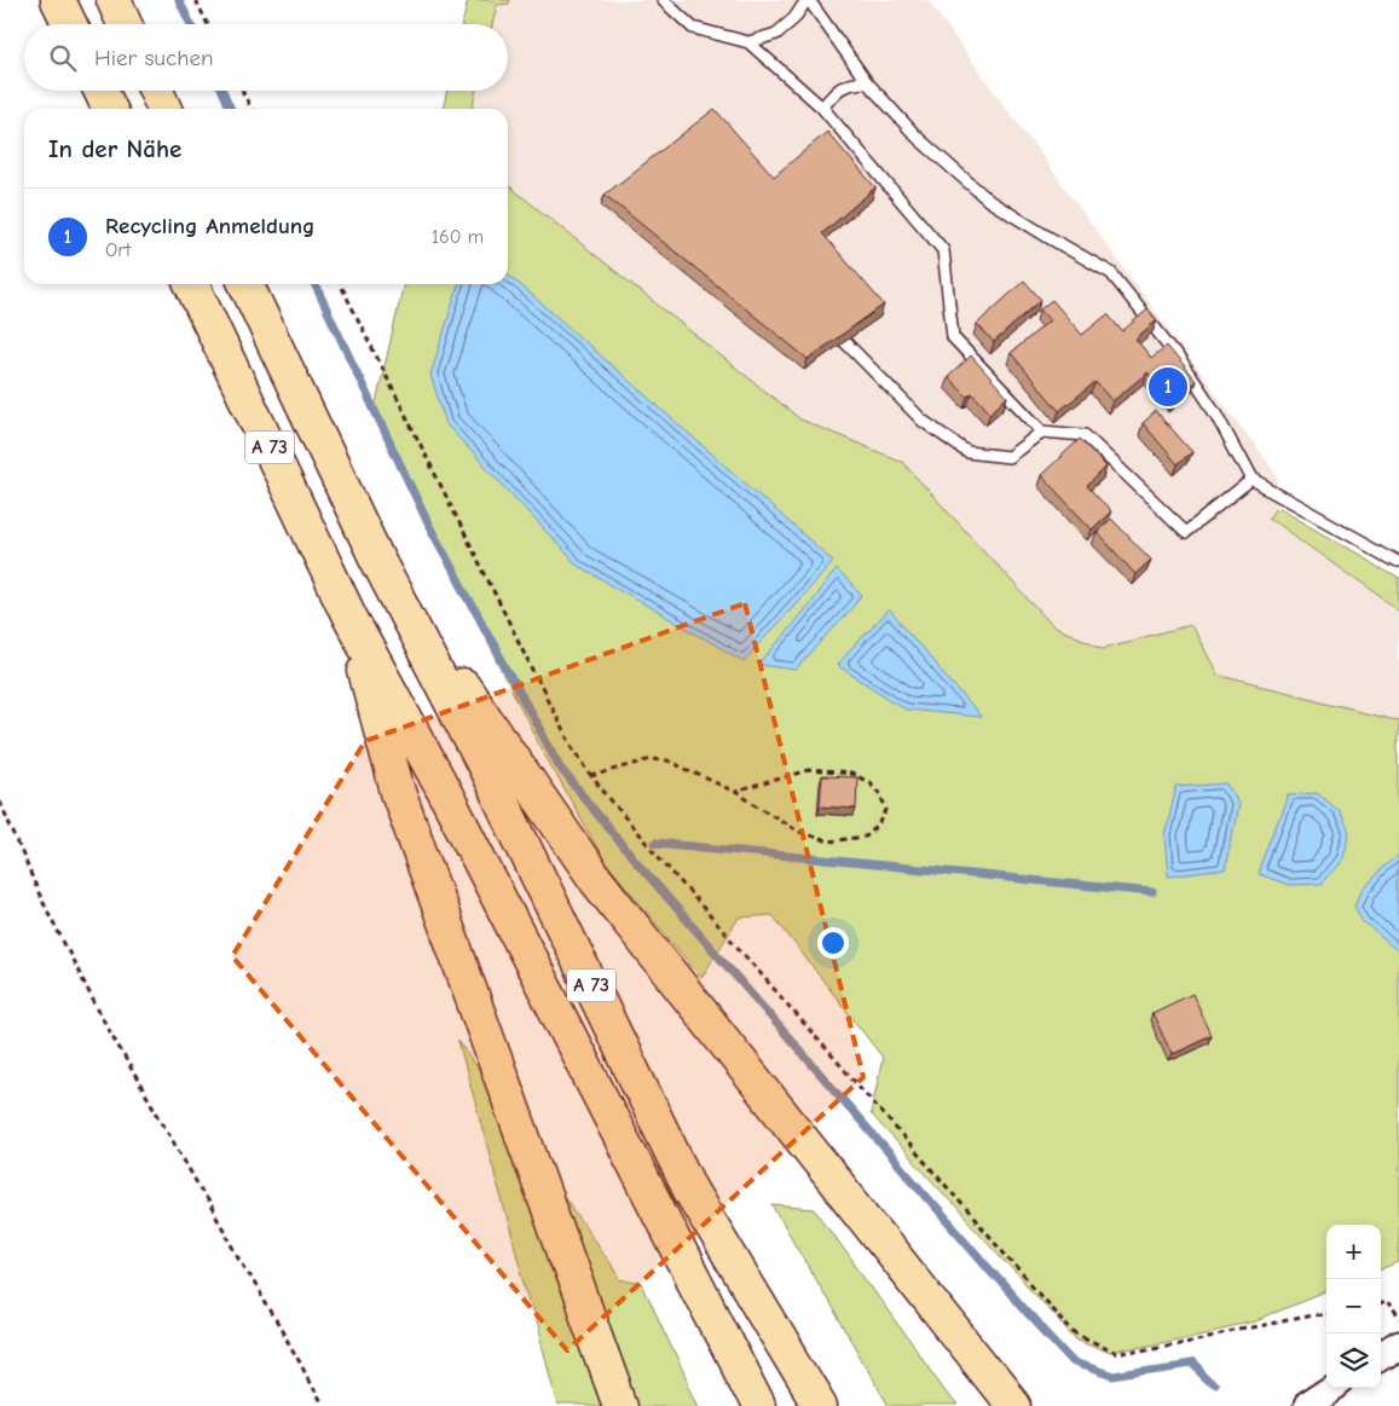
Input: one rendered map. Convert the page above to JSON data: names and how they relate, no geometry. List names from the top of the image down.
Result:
{
  "streets": {
    "highway": ["A 73"]
  },
  "page": {
    "search": "Hier suchen",
    "heading": "In der Nähe",
    "list": [
      {
        "mark": "1",
        "name": "Recycling Anmeldung",
        "note": "Ort",
        "value": "160 m"
      }
    ],
    "pins": "1",
    "map_buttons": ["+", "−"]
  }
}
